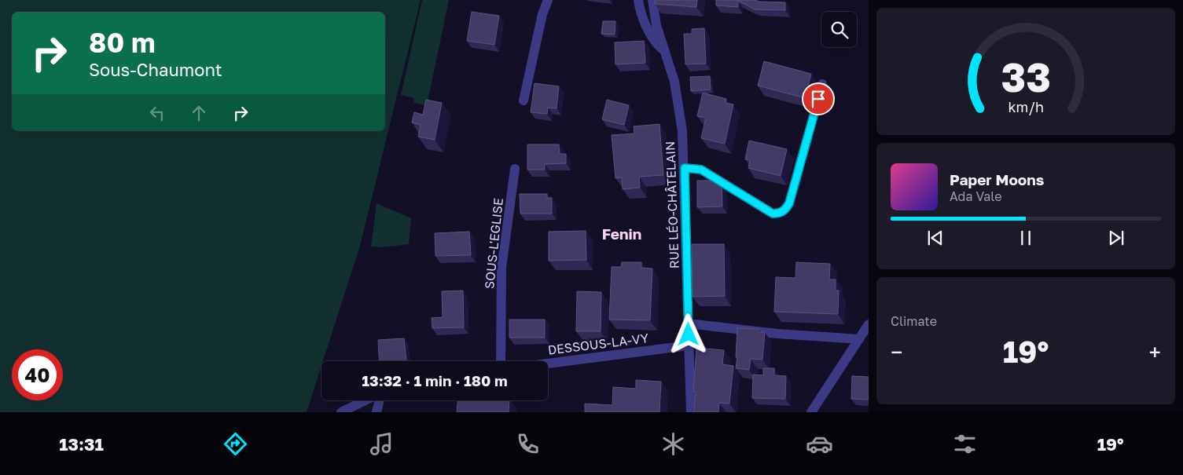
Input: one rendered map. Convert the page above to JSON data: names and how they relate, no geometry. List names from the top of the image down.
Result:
{
  "streets": {
    "street": ["RUE LÉO-CHÂTELAIN", "SOUS-L'EGLISE", "DESSOUS-LA-VY"]
  },
  "crossings": [
    ["RUE LÉO-CHÂTELAIN", "DESSOUS-LA-VY"]
  ],
  "districts": ["Fenin"],
  "page": {
    "turn": ["80 m", "Sous-Chaumont"],
    "song": ["Paper Moons", "Ada Vale"],
    "tile": "Climate",
    "heat": ["−", "19°", "+"],
    "limit": "40",
    "trip": "13:32 · 1 min · 180 m",
    "tabs": ["13:31", "19°"],
    "gauge": ["33", "km/h"]
  }
}
